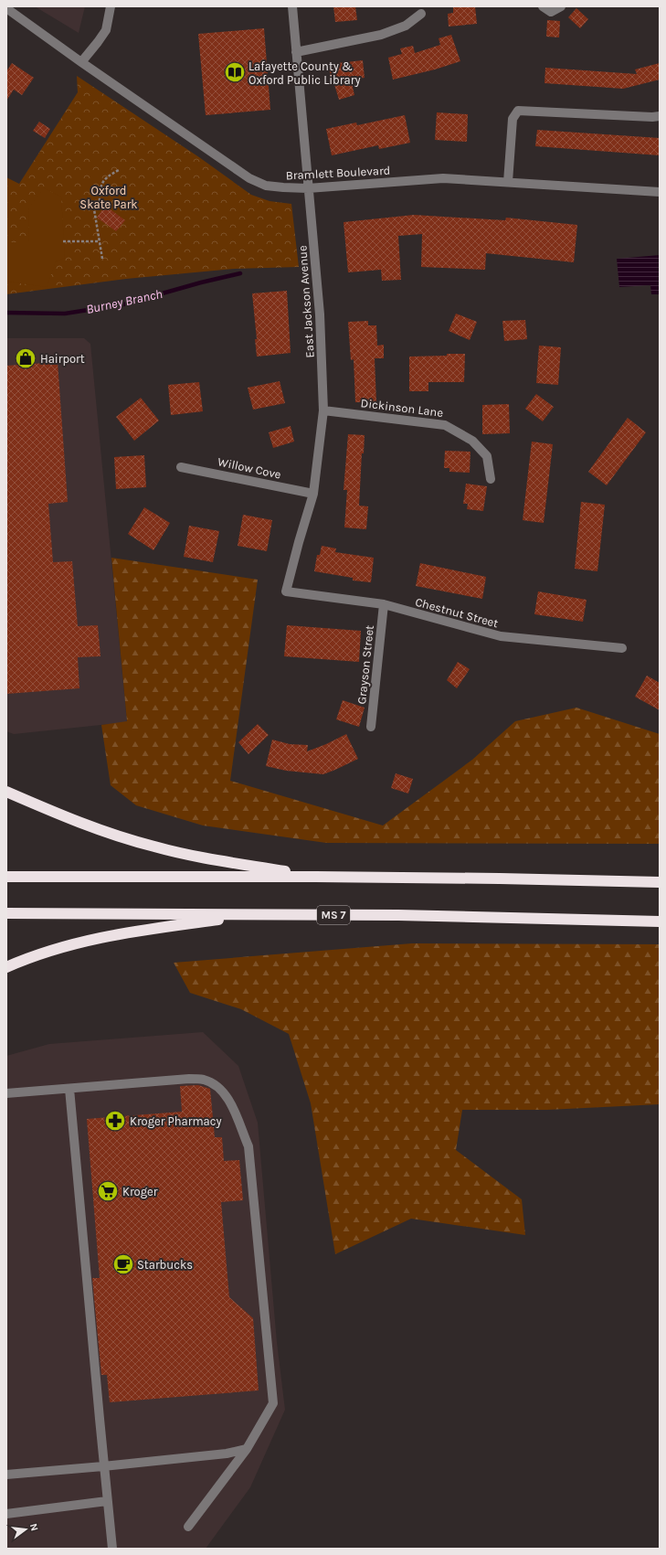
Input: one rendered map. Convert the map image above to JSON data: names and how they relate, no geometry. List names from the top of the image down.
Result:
{
  "streets": {
    "highway": ["MS 7"],
    "street": [
      "Bramlett Boulevard",
      "East Jackson Avenue",
      "Dickinson Lane",
      "Willow Cove",
      "Chestnut Street",
      "Grayson Street"
    ]
  },
  "crossings": [
    ["Bramlett Boulevard", "East Jackson Avenue"],
    ["East Jackson Avenue", "Dickinson Lane"],
    ["East Jackson Avenue", "Willow Cove"],
    ["East Jackson Avenue", "Chestnut Street"],
    ["Chestnut Street", "Grayson Street"]
  ],
  "water": ["Burney Branch"],
  "parks": ["Oxford Skate Park"],
  "places": {
    "library": ["Lafayette County & Oxford Public Library"],
    "shop": ["Hairport"],
    "pharmacy": ["Kroger Pharmacy"],
    "supermarket": ["Kroger"],
    "cafe": ["Starbucks"]
  },
  "north": "right"
}
